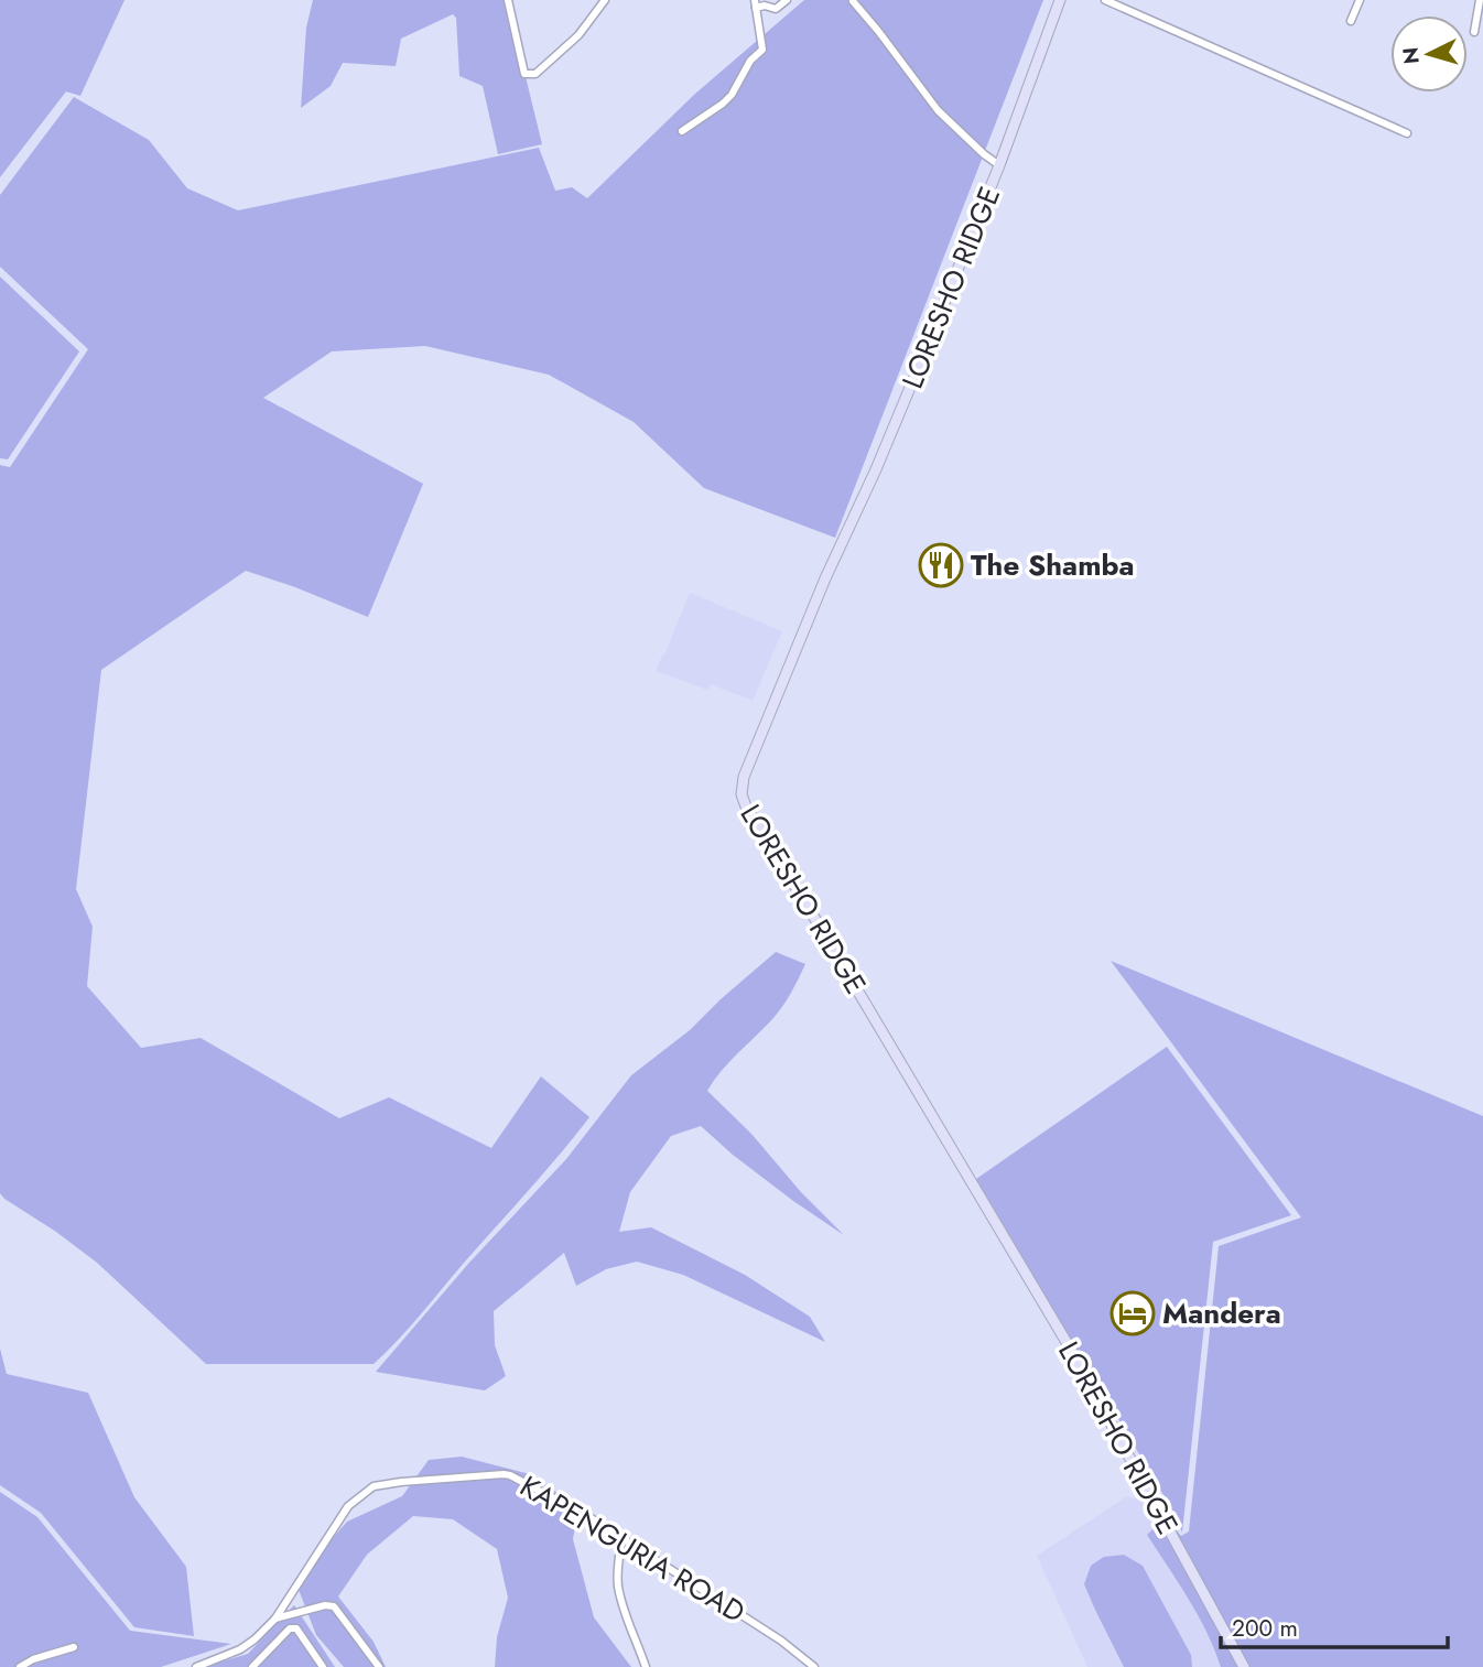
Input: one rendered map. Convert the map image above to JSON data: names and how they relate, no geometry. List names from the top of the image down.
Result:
{
  "streets": {
    "street": ["LORESHO RIDGE", "KAPENGURIA ROAD"]
  },
  "places": {
    "restaurant": ["The Shamba"],
    "hotel": ["Mandera"]
  },
  "scale_bar": "200 m",
  "north": "left"
}
